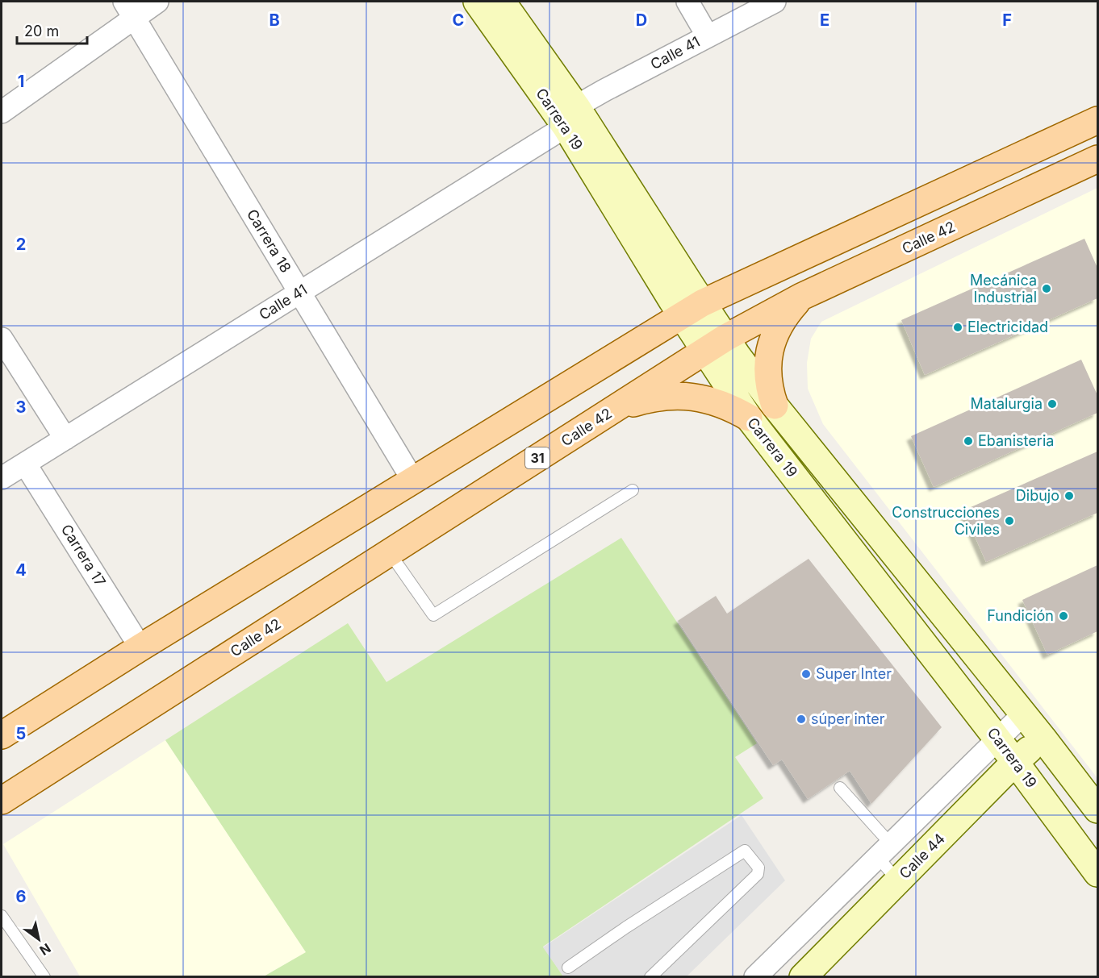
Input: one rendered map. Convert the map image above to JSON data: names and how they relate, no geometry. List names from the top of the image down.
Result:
{
  "streets": {
    "main road": [
      "Carrera 19",
      "Calle 42",
      "31",
      "Calle 44"
    ],
    "street": ["Calle 41", "Carrera 18", "Carrera 17"]
  },
  "crossings": [
    ["Calle 41", "Carrera 19"],
    ["Calle 41", "Carrera 18"],
    ["Calle 41", "Carrera 17"],
    ["Carrera 19", "Calle 42"],
    ["Carrera 19", "Calle 44"]
  ],
  "places": [
    "Mecánica Industrial",
    "Electricidad",
    "Matalurgia",
    "Ebanisteria",
    "Dibujo",
    "Construcciones Civiles",
    "Fundición",
    "Super Inter",
    "súper inter"
  ],
  "scale_bar": "20 m",
  "north": "bottom right",
  "grid": {
    "columns": [
      "B",
      "C",
      "D",
      "E",
      "F"
    ],
    "rows": [
      "1",
      "2",
      "3",
      "4",
      "5",
      "6"
    ]
  }
}
